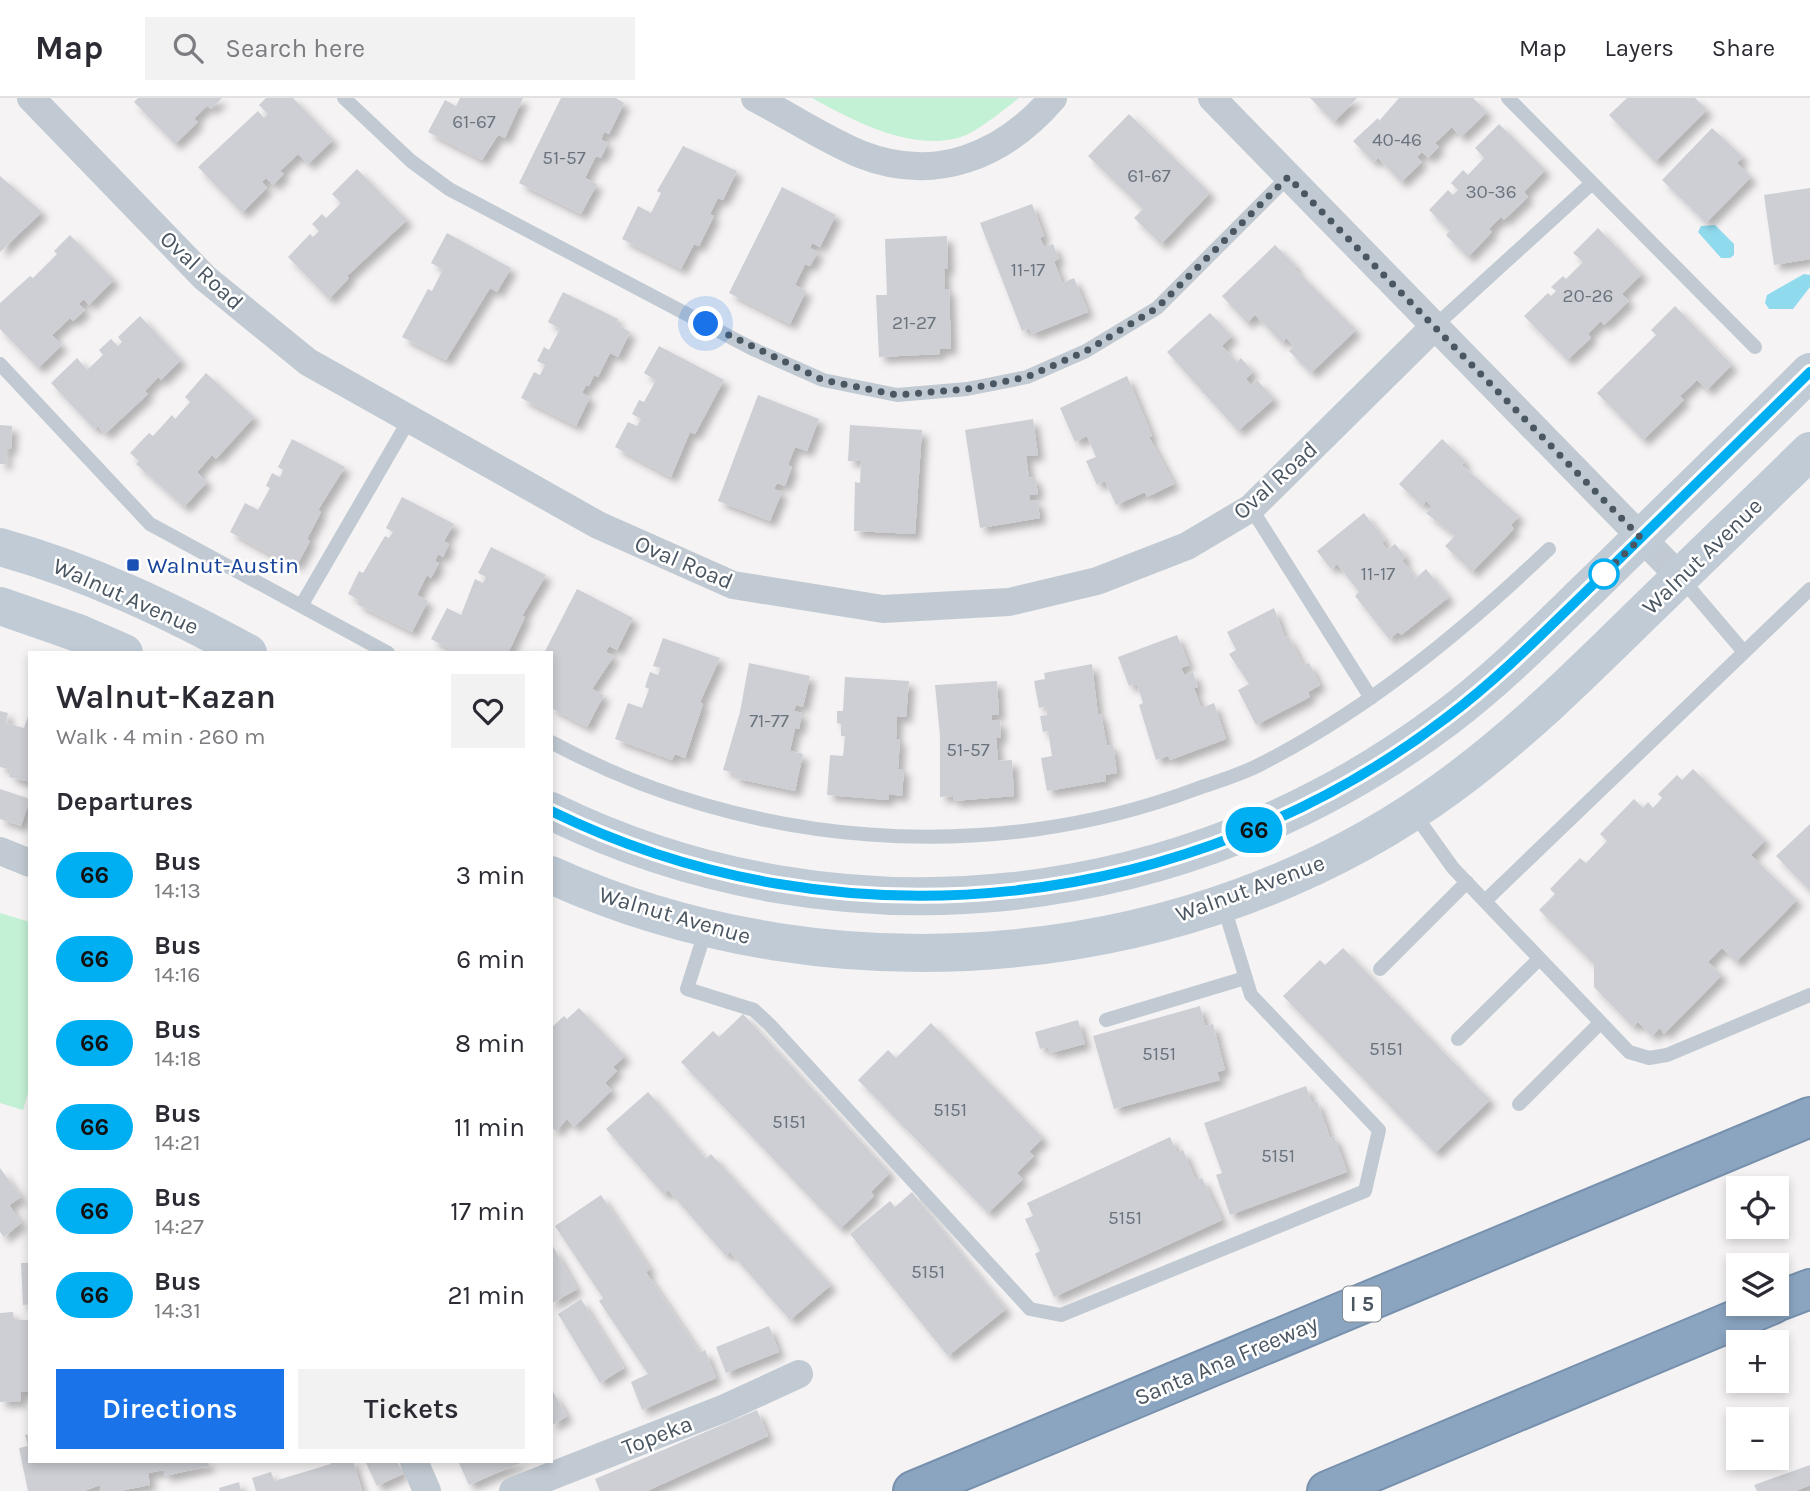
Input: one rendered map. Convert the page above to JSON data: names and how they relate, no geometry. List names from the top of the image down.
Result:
{
  "streets": {
    "highway": ["I 5", "Santa Ana Freeway"],
    "main road": ["Walnut Avenue"],
    "street": ["Oval Road", "Topeka"]
  },
  "places": {
    "transit": ["Walnut-Austin"]
  },
  "lines": ["bus line 66"],
  "house_numbers": [
    "61-67",
    "40-46",
    "51-57",
    "61-67",
    "30-36",
    "11-17",
    "20-26",
    "21-27",
    "11-17",
    "71-77",
    "51-57",
    "5151",
    "5151",
    "5151",
    "5151",
    "5151",
    "5151",
    "5151"
  ],
  "page": {
    "header": "Map",
    "search": "Search here",
    "nav": ["Map", "Layers", "Share"],
    "on_map": "66",
    "heading": [
      ["Walnut-Kazan", "Walk · 4 min · 260 m"],
      "Departures"
    ],
    "list": [
      {
        "mark": "66",
        "name": "Bus",
        "note": "14:13",
        "value": "3 min"
      },
      {
        "mark": "66",
        "name": "Bus",
        "note": "14:16",
        "value": "6 min"
      },
      {
        "mark": "66",
        "name": "Bus",
        "note": "14:18",
        "value": "8 min"
      },
      {
        "mark": "66",
        "name": "Bus",
        "note": "14:21",
        "value": "11 min"
      },
      {
        "mark": "66",
        "name": "Bus",
        "note": "14:27",
        "value": "17 min"
      },
      {
        "mark": "66",
        "name": "Bus",
        "note": "14:31",
        "value": "21 min"
      }
    ],
    "map_buttons": ["+", "−"],
    "buttons": ["Directions", "Tickets"]
  }
}
